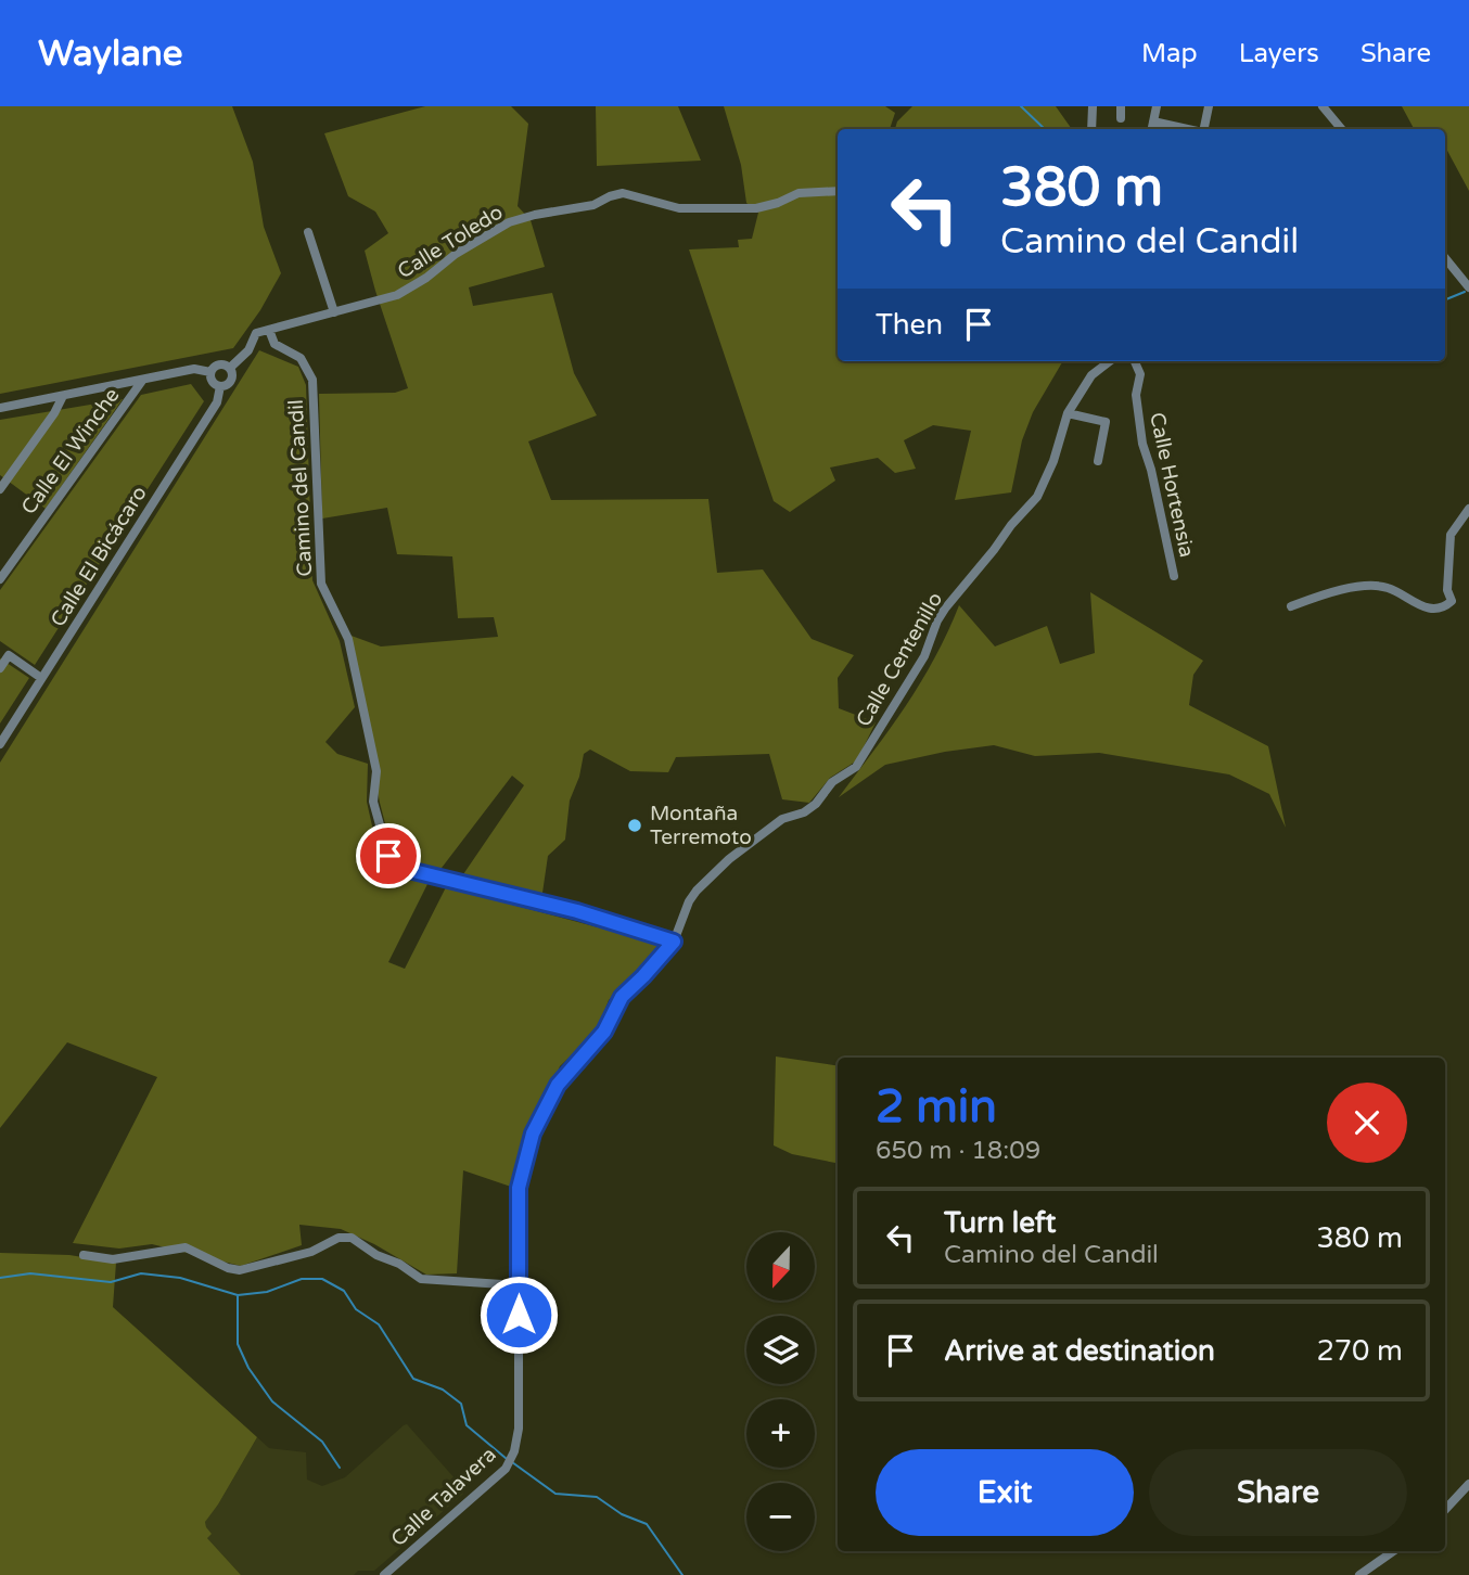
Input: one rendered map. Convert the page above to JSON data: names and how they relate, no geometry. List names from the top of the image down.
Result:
{
  "streets": {
    "street": [
      "Calle Toledo",
      "Calle El Winche",
      "Calle Hortensia",
      "Camino del Candil",
      "Calle El Bicácaro",
      "Calle Centenillo",
      "Calle Talavera"
    ]
  },
  "crossings": [
    ["Calle Toledo", "Camino del Candil"],
    ["Camino del Candil", "Calle Centenillo"],
    ["Camino del Candil", "Calle Talavera"],
    ["Calle Centenillo", "Calle Talavera"]
  ],
  "places": ["Montaña Terremoto"],
  "north": "bottom",
  "page": {
    "header": "Waylane",
    "nav": ["Map", "Layers", "Share"],
    "turn": ["380 m", "Camino del Candil"],
    "then": "Then",
    "heading": ["2 min", "650 m · 18:09"],
    "list": [
      {
        "name": "Turn left",
        "note": "Camino del Candil",
        "value": "380 m"
      },
      {
        "name": "Arrive at destination",
        "value": "270 m"
      }
    ],
    "map_buttons": ["+", "−"],
    "buttons": ["Exit", "Share"]
  }
}
